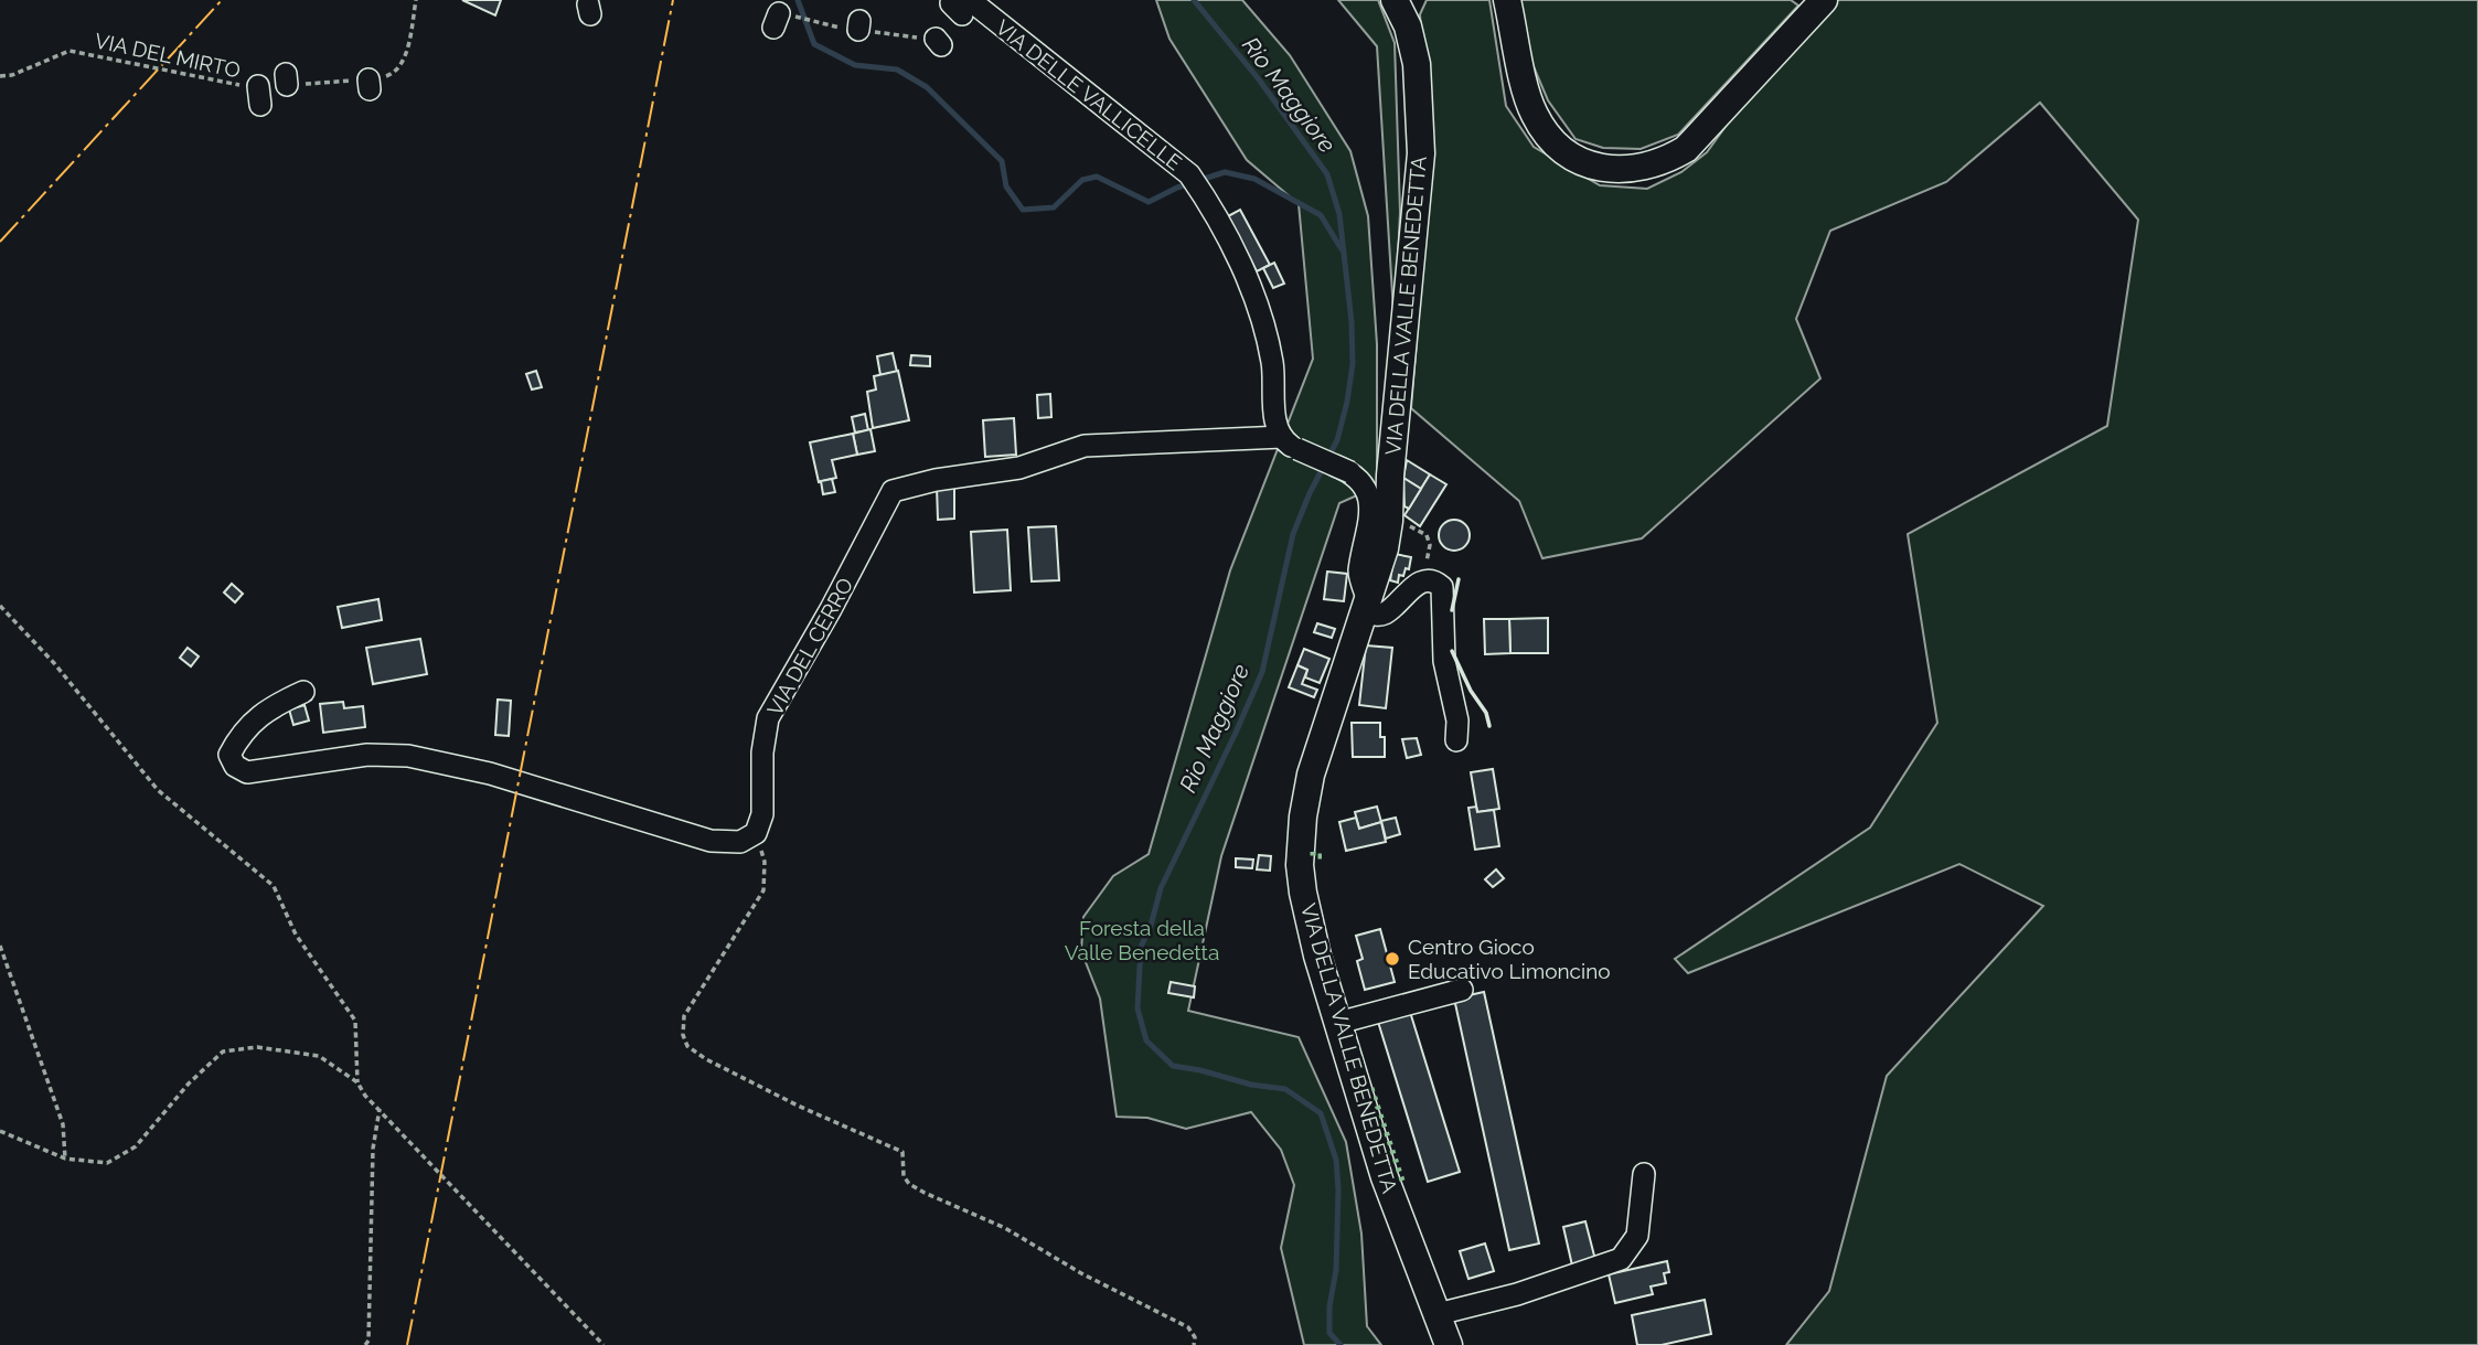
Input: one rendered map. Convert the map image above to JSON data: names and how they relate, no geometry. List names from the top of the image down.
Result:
{
  "streets": {
    "main road": ["VIA DELLA VALLE BENEDETTA"],
    "street": ["VIA DELLE VALLICELLE", "VIA DEL CERRO"],
    "path": ["VIA DEL MIRTO"]
  },
  "crossings": [
    ["VIA DELLE VALLICELLE", "VIA DEL CERRO"]
  ],
  "water": ["Rio Maggiore"],
  "parks": ["Foresta della Valle Benedetta"],
  "places": ["Centro Gioco Educativo Limoncino"]
}
